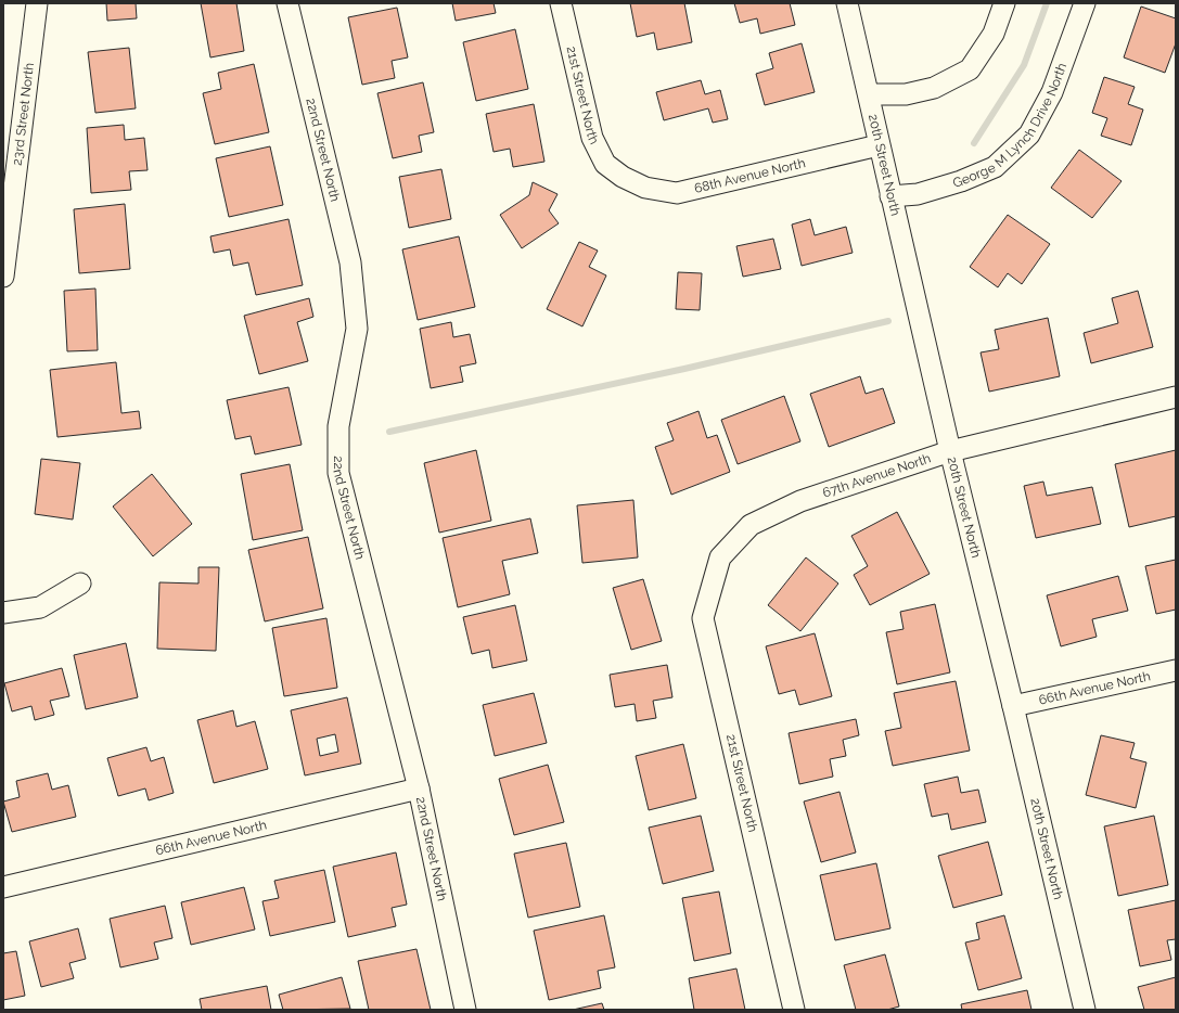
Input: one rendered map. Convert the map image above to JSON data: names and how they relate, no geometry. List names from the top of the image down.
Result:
{
  "streets": {
    "street": [
      "21st Street North",
      "23rd Street North",
      "George M Lynch Drive North",
      "22nd Street North",
      "20th Street North",
      "68th Avenue North",
      "67th Avenue North",
      "66th Avenue North"
    ]
  },
  "crossings": [
    ["21st Street North", "68th Avenue North"],
    ["21st Street North", "67th Avenue North"],
    ["George M Lynch Drive North", "20th Street North"],
    ["22nd Street North", "66th Avenue North"],
    ["20th Street North", "68th Avenue North"],
    ["20th Street North", "67th Avenue North"],
    ["20th Street North", "66th Avenue North"]
  ]
}
